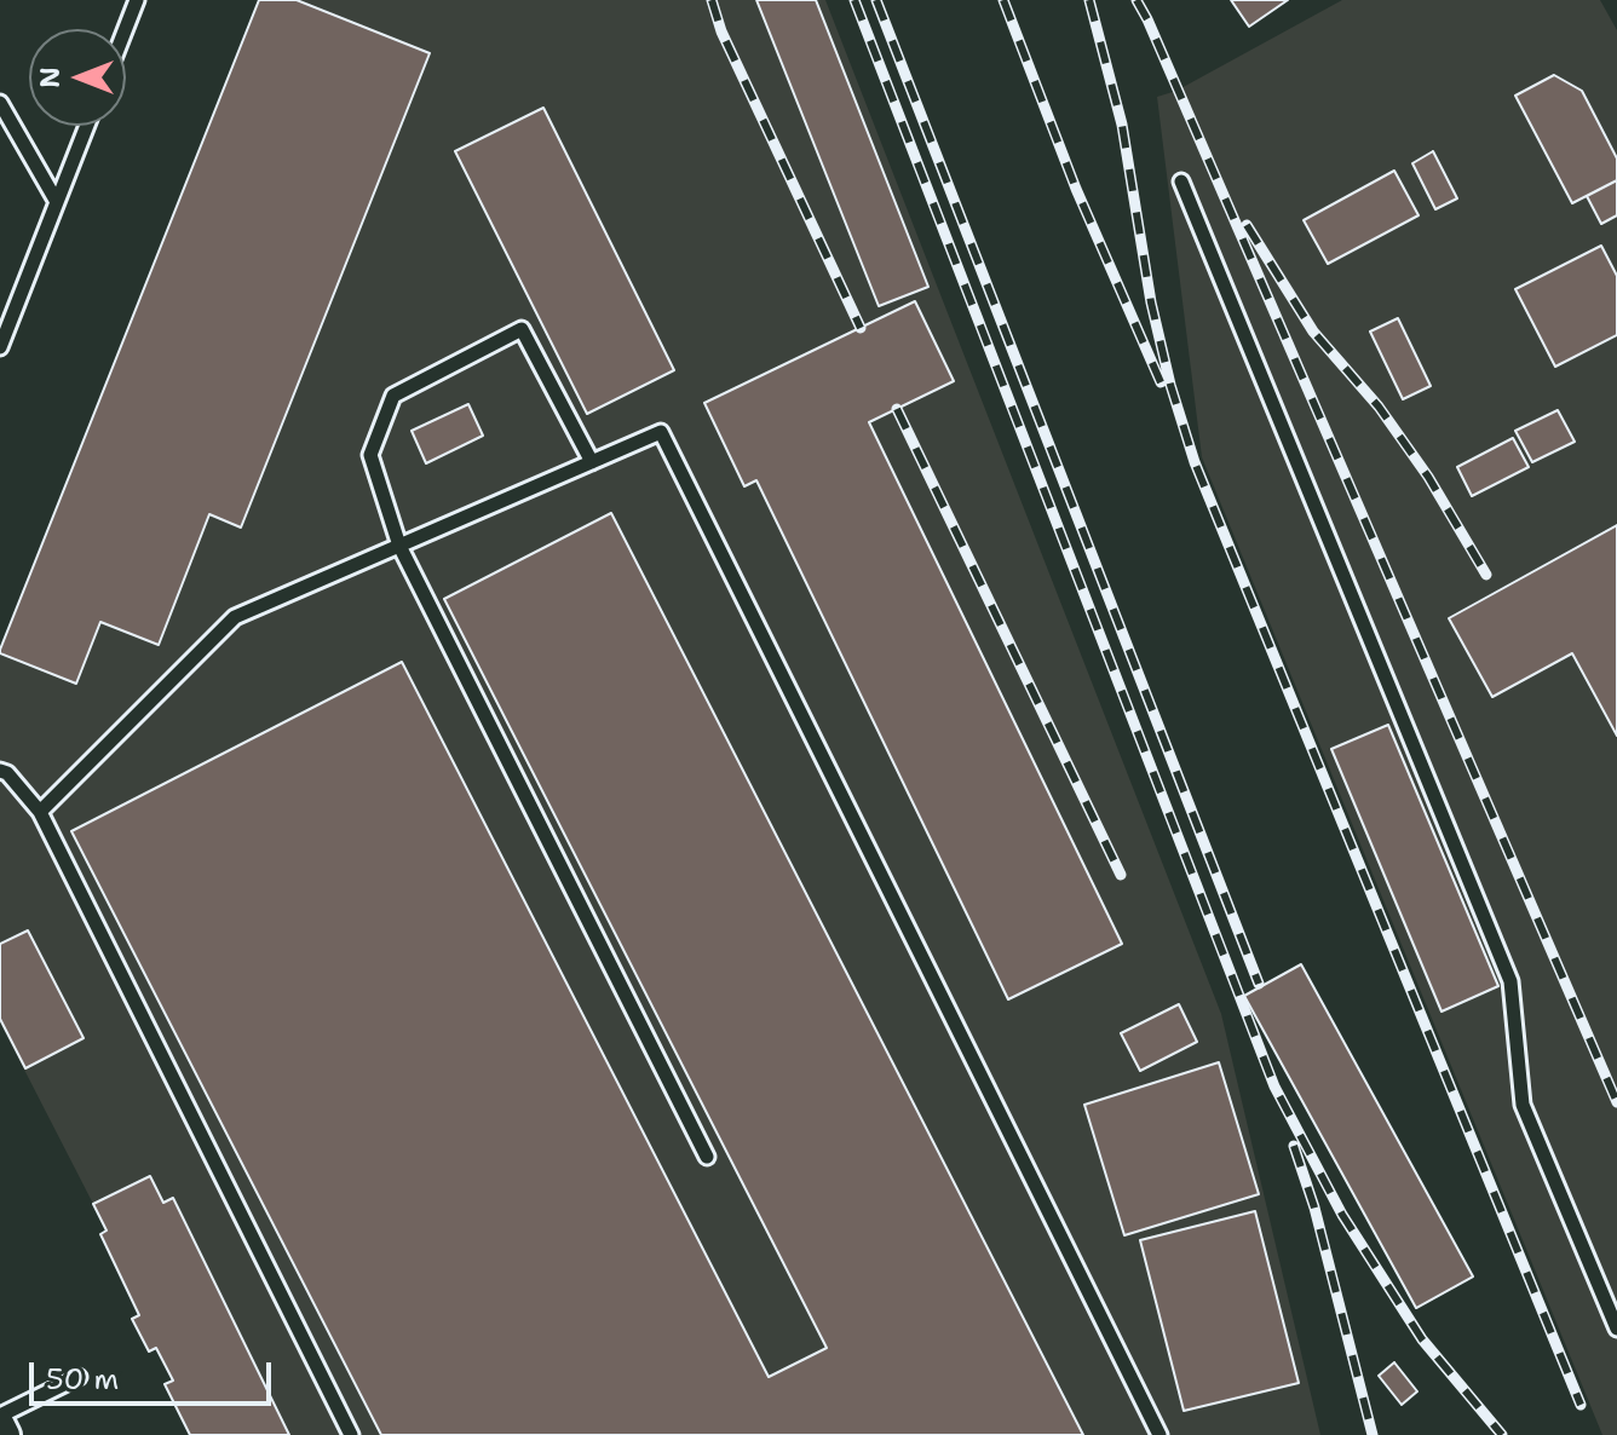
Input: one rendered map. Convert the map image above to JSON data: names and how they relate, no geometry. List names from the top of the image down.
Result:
{
  "scale_bar": "50 m",
  "north": "left"
}
